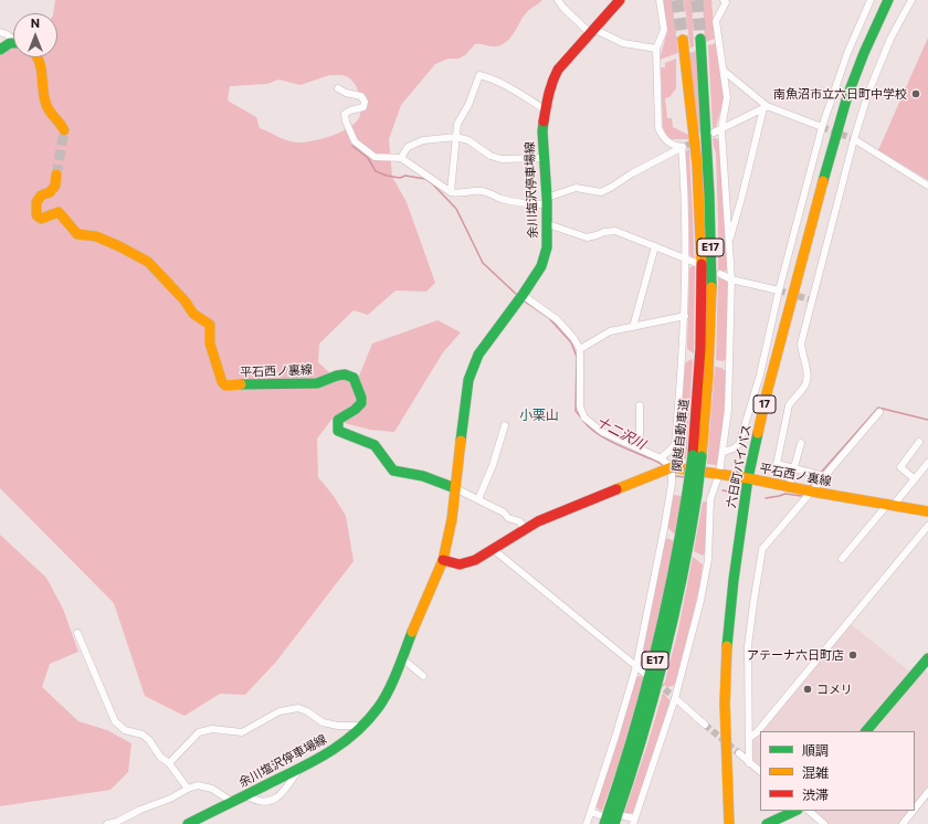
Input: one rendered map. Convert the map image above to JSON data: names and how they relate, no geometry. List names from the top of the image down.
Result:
{
  "streets": {
    "main road": [
      "余川塩沢停車場線",
      "E17",
      "平石西ノ裏線",
      "17",
      "関越自動車道",
      "六日町バイパス"
    ]
  },
  "crossings": [
    ["余川塩沢停車場線", "平石西ノ裏線"],
    ["平石西ノ裏線", "六日町バイパス"]
  ],
  "districts": ["小栗山"],
  "water": ["十二沢川"],
  "places": ["南魚沼市立六日町中学校", "アテーナ六日町店", "コメリ"],
  "legend": ["順調", "混雑", "渋滞"],
  "north": "top"
}
